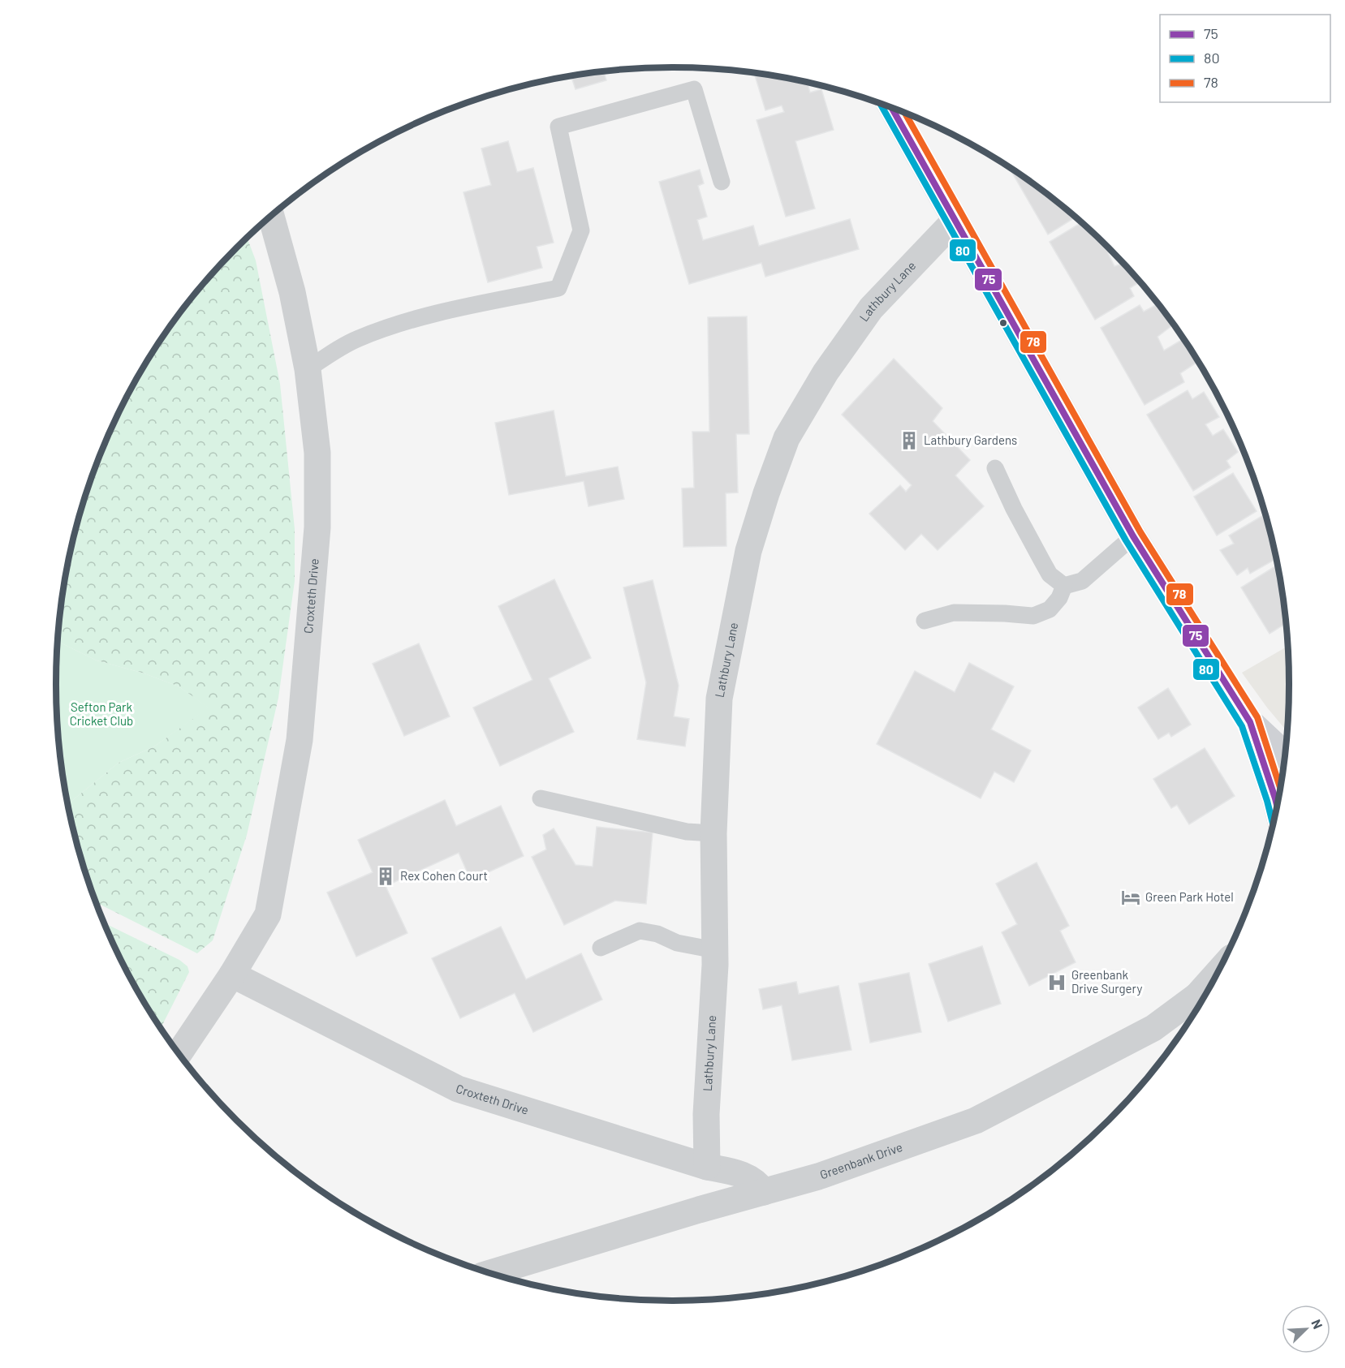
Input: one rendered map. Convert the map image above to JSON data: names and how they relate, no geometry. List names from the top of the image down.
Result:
{
  "streets": {
    "street": ["Lathbury Lane", "Croxteth Drive", "Greenbank Drive"]
  },
  "crossings": [
    ["Lathbury Lane", "Croxteth Drive"],
    ["Croxteth Drive", "Greenbank Drive"]
  ],
  "parks": ["Sefton Park Cricket Club"],
  "places": {
    "building": ["Lathbury Gardens", "Rex Cohen Court"],
    "hotel": ["Green Park Hotel"],
    "hospital": ["Greenbank Drive Surgery"]
  },
  "lines": ["transit line 80", "transit line 75", "transit line 78"],
  "legend": ["75", "80", "78"],
  "north": "top right"
}
